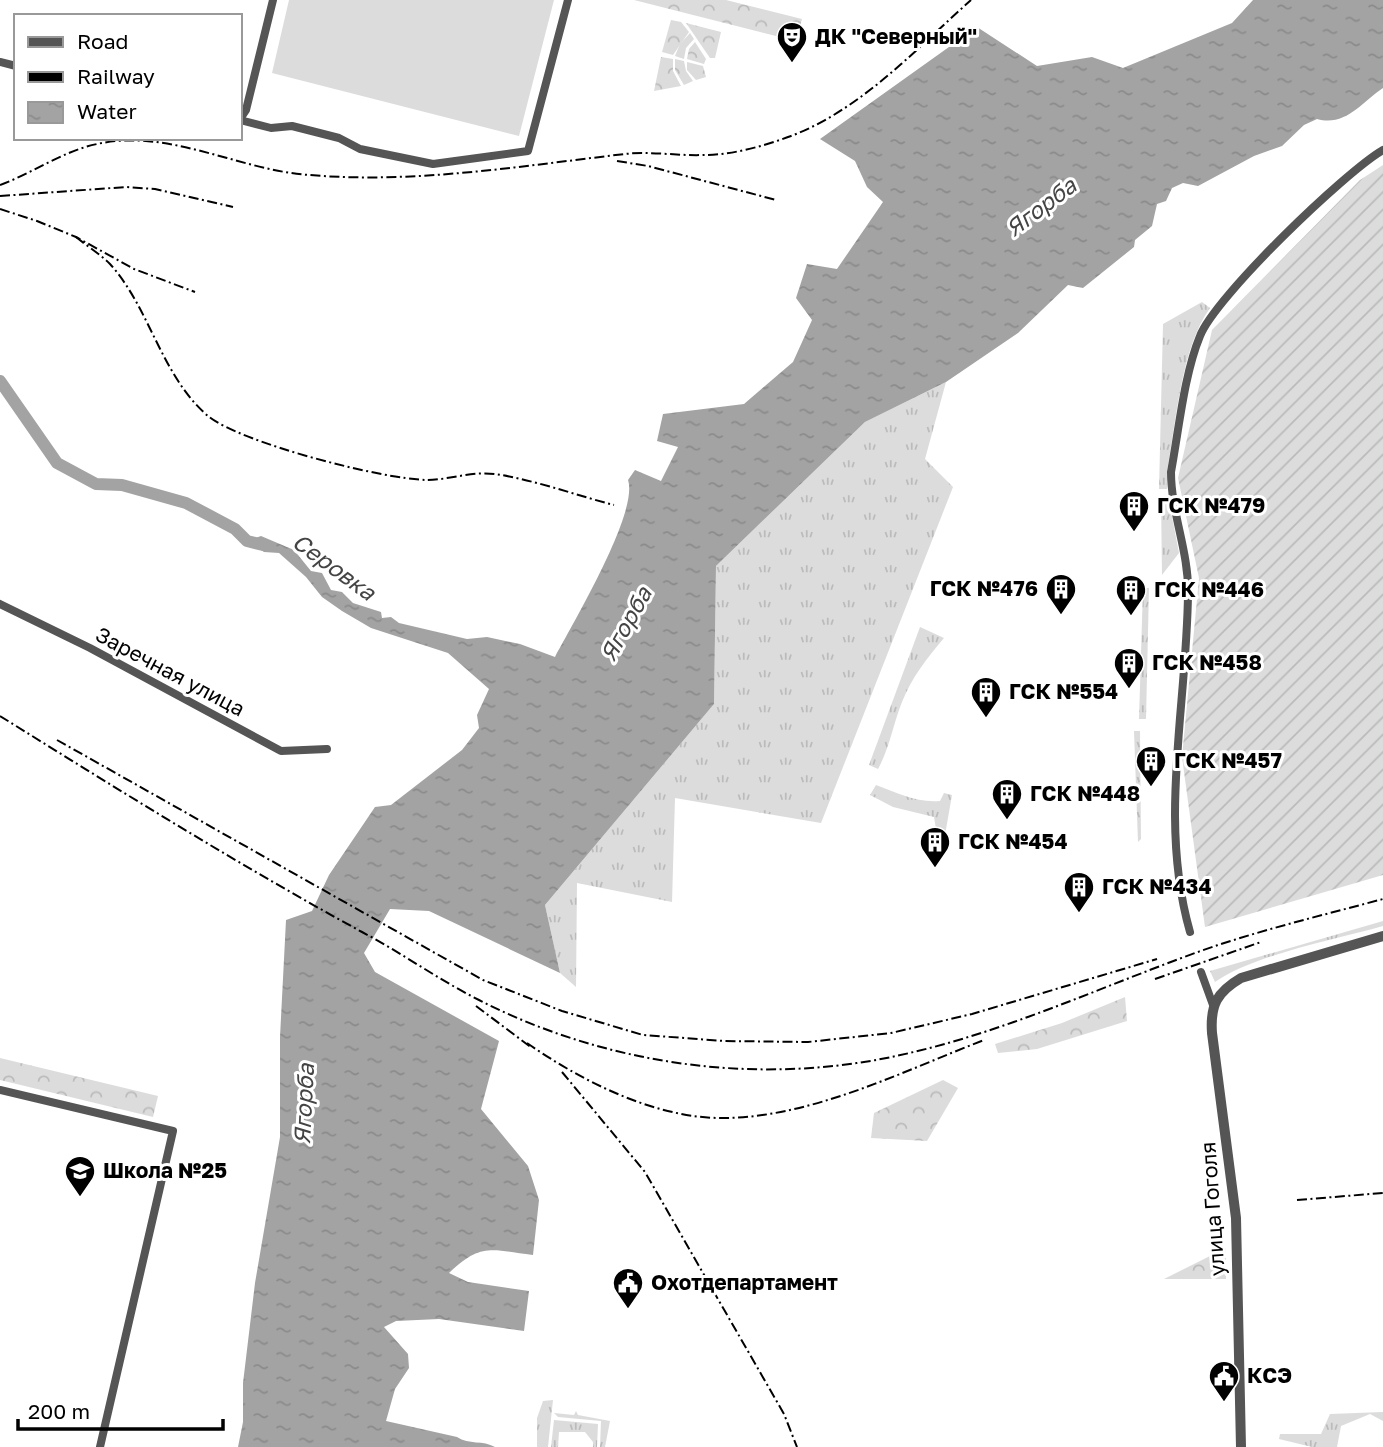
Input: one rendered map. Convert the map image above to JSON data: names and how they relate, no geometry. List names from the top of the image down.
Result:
{
  "streets": {
    "street": ["Заречная улица", "улица Гоголя"]
  },
  "water": ["Ягорба", "Серовка"],
  "places": {
    "theatre": ["ДК \"Северный\""],
    "building": [
      "ГСК №479",
      "ГСК №476",
      "ГСК №446",
      "ГСК №458",
      "ГСК №554",
      "ГСК №457",
      "ГСК №448",
      "ГСК №454",
      "ГСК №434"
    ],
    "school or university": ["Школа №25"],
    "public building": ["Охотдепартамент", "КСЭ"]
  },
  "legend": ["Road", "Railway", "Water"],
  "scale_bar": "200 m"
}
